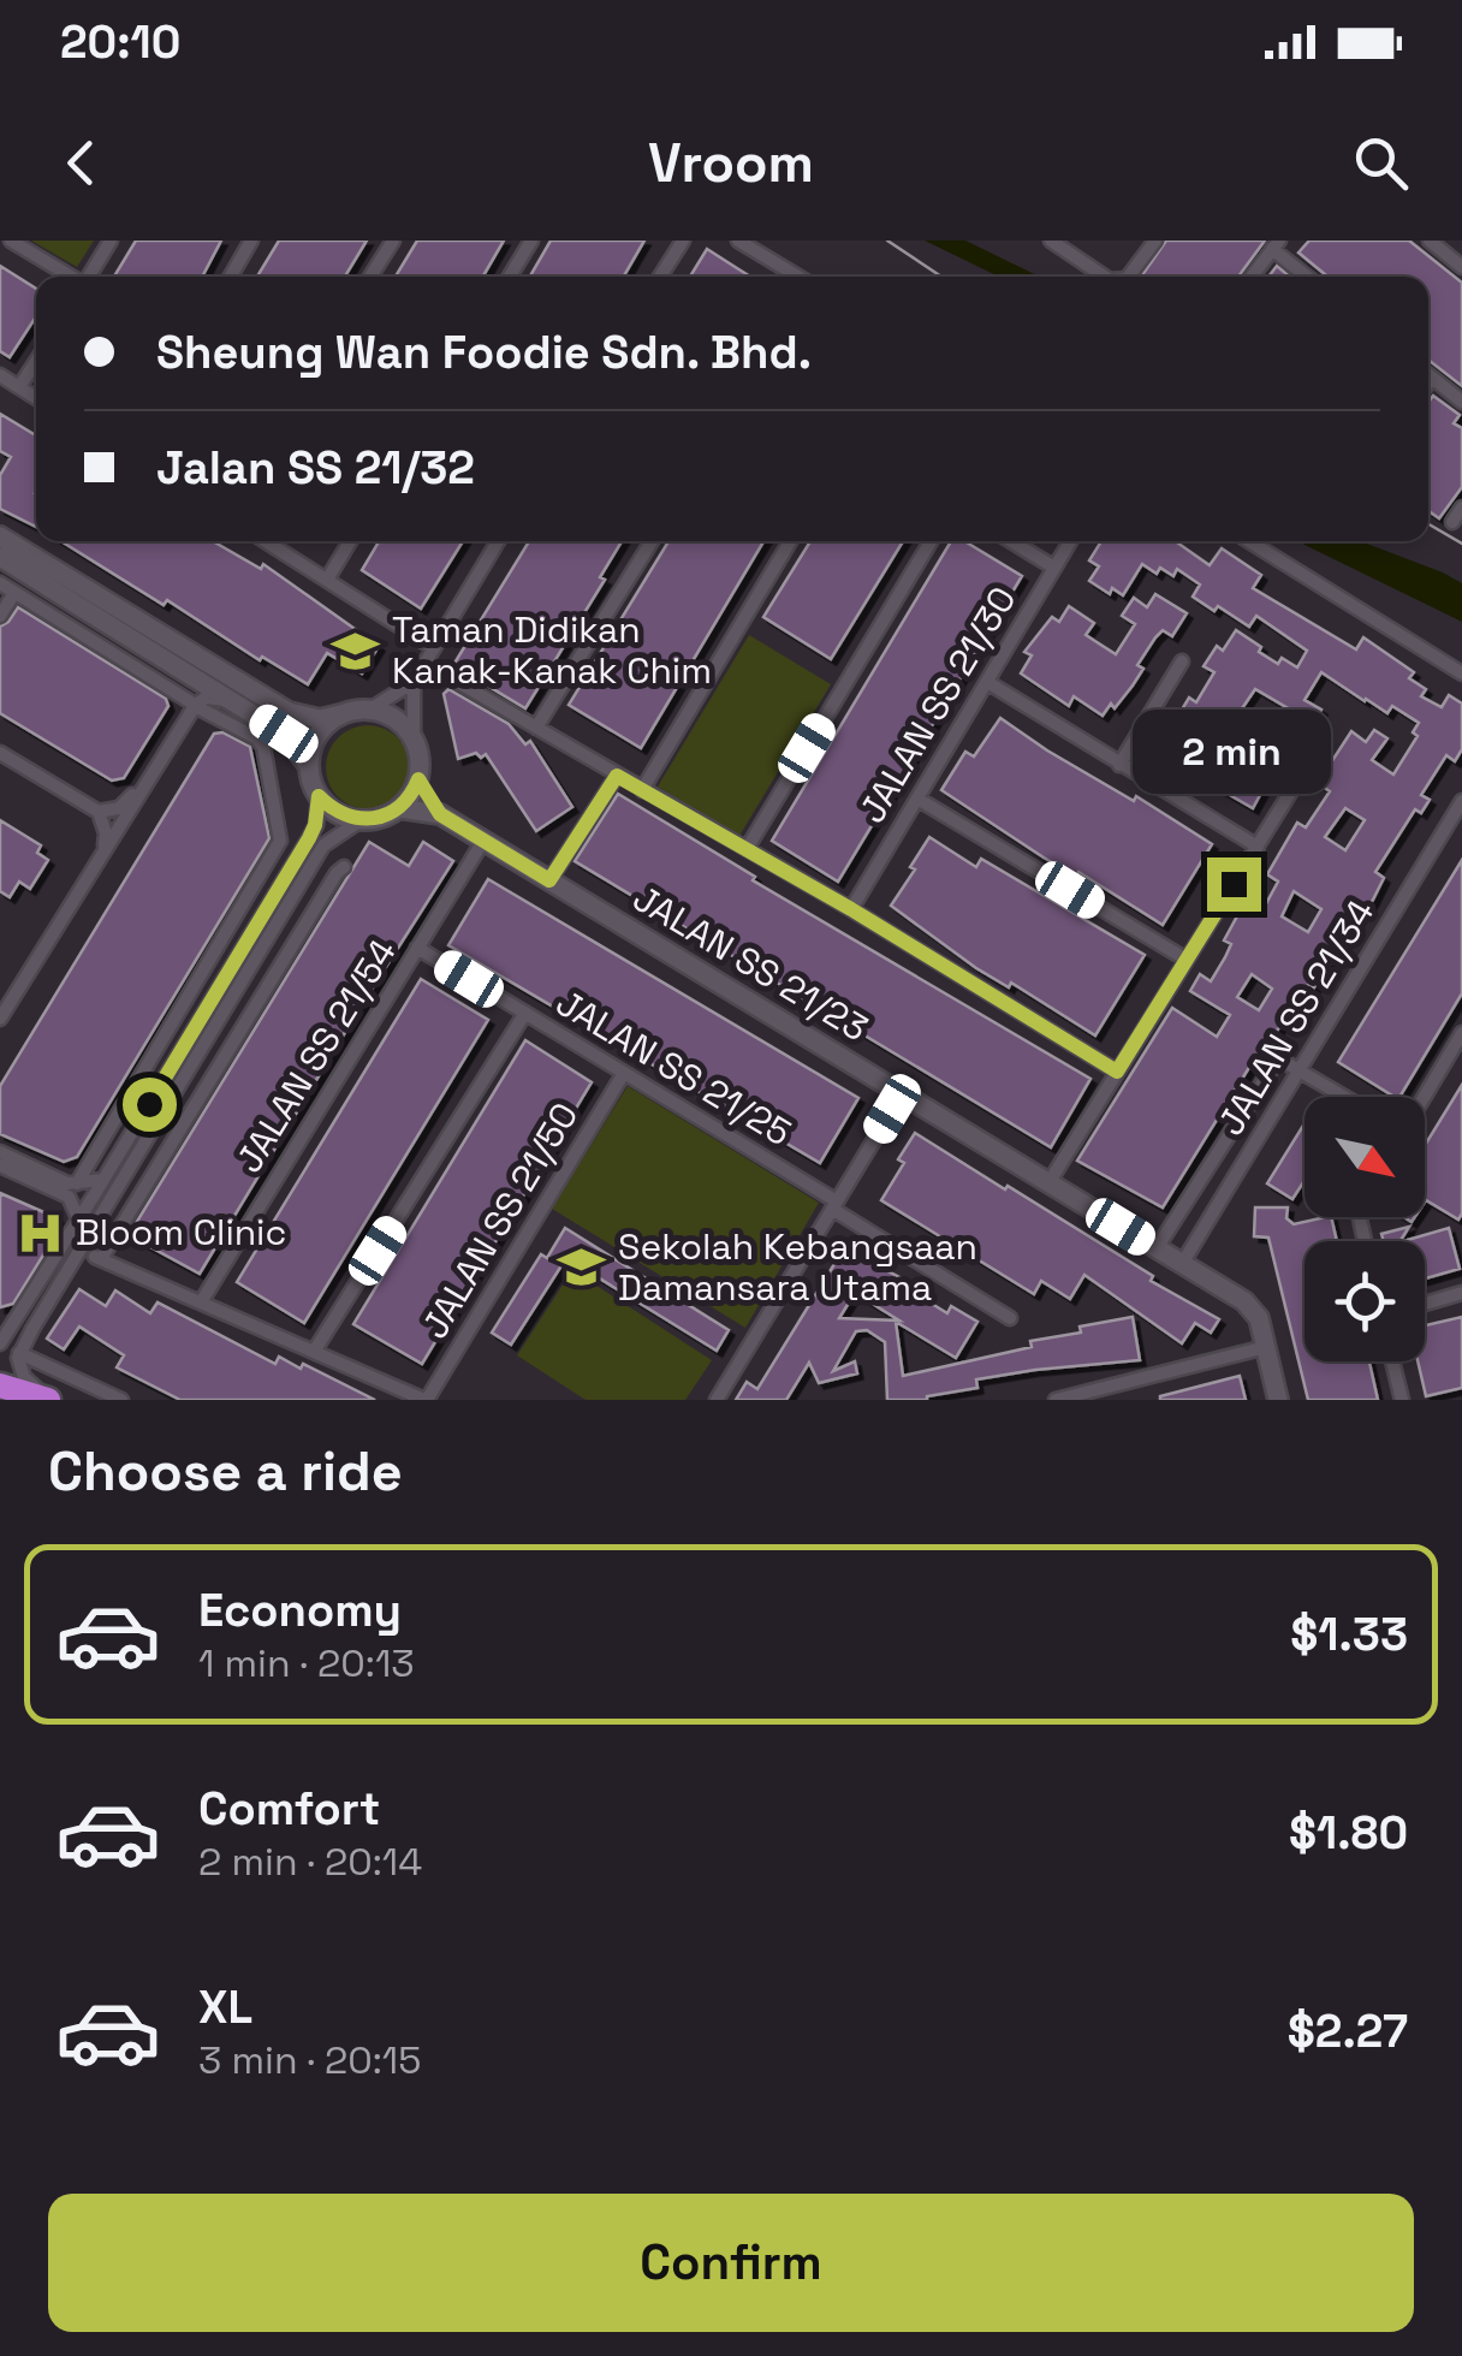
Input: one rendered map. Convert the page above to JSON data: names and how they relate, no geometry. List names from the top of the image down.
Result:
{
  "streets": {
    "street": [
      "JALAN SS 21/30",
      "JALAN SS 21/23",
      "JALAN SS 21/34",
      "JALAN SS 21/54",
      "JALAN SS 21/25",
      "JALAN SS 21/50"
    ]
  },
  "crossings": [
    ["JALAN SS 21/23", "JALAN SS 21/34"],
    ["JALAN SS 21/23", "JALAN SS 21/54"],
    ["JALAN SS 21/54", "JALAN SS 21/25"],
    ["JALAN SS 21/25", "JALAN SS 21/50"]
  ],
  "places": {
    "school or university": ["Taman Didikan Kanak-Kanak Chim", "Sekolah Kebangsaan Damansara Utama"],
    "hospital": ["Bloom Clinic"]
  },
  "north": "bottom right",
  "page": {
    "status": "20:10",
    "header": "Vroom",
    "banner": ["Sheung Wan Foodie Sdn. Bhd.", "Jalan SS 21/32"],
    "bubble": "2 min",
    "heading": "Choose a ride",
    "list": [
      {
        "name": "Economy",
        "note": "1 min · 20:13",
        "value": "$1.33"
      },
      {
        "name": "Comfort",
        "note": "2 min · 20:14",
        "value": "$1.80"
      },
      {
        "name": "XL",
        "note": "3 min · 20:15",
        "value": "$2.27"
      }
    ],
    "buttons": "Confirm"
  }
}
